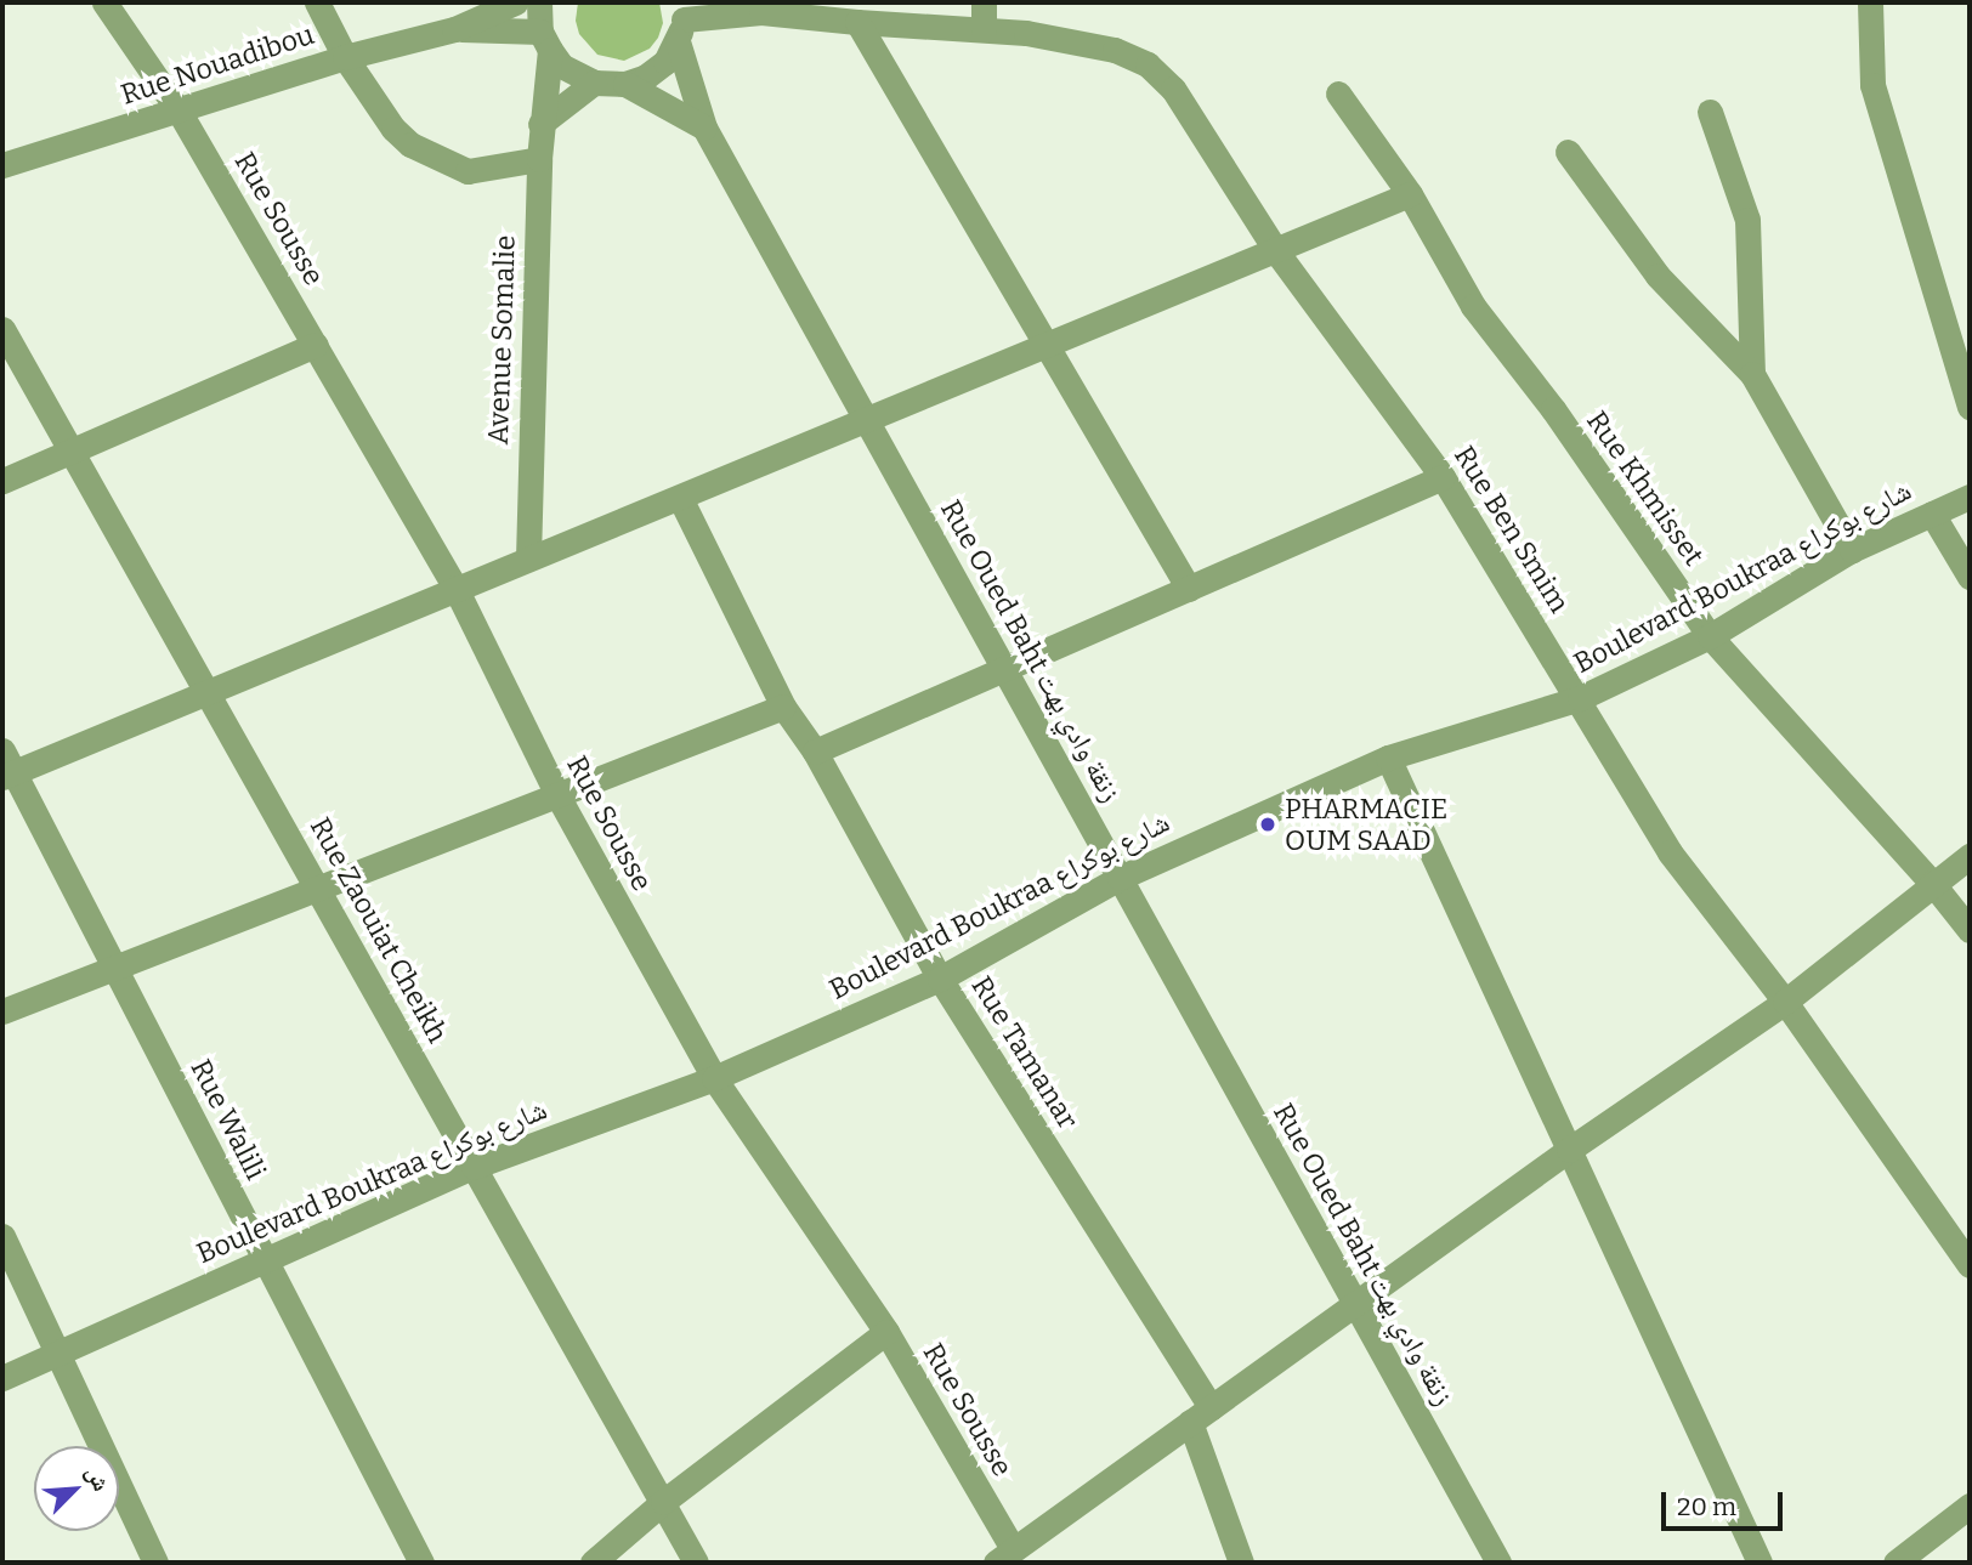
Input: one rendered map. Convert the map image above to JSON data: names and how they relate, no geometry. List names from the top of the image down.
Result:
{
  "streets": {
    "street": [
      "Rue Nouadibou",
      "Rue Sousse",
      "Avenue Somalie",
      "Rue Khmisset",
      "Rue Ben Smim",
      "Boulevard Boukraa شارع بوكراع",
      "Rue Oued Baht زنقة وادي بهت",
      "Rue Zaouiat Cheikh",
      "Rue Tamanar",
      "Rue Walili"
    ]
  },
  "crossings": [
    ["Rue Nouadibou", "Rue Sousse"],
    ["Rue Sousse", "Boulevard Boukraa شارع بوكراع"],
    ["Rue Khmisset", "Boulevard Boukraa شارع بوكراع"],
    ["Rue Ben Smim", "Boulevard Boukraa شارع بوكراع"],
    ["Rue Ben Smim", "Rue Oued Baht زنقة وادي بهت"],
    ["Boulevard Boukraa شارع بوكراع", "Rue Oued Baht زنقة وادي بهت"],
    ["Boulevard Boukraa شارع بوكراع", "Rue Zaouiat Cheikh"],
    ["Boulevard Boukraa شارع بوكراع", "Rue Tamanar"],
    ["Boulevard Boukraa شارع بوكراع", "Rue Walili"]
  ],
  "places": ["PHARMACIE OUM SAAD"],
  "scale_bar": "20 m",
  "north": "top right"
}
